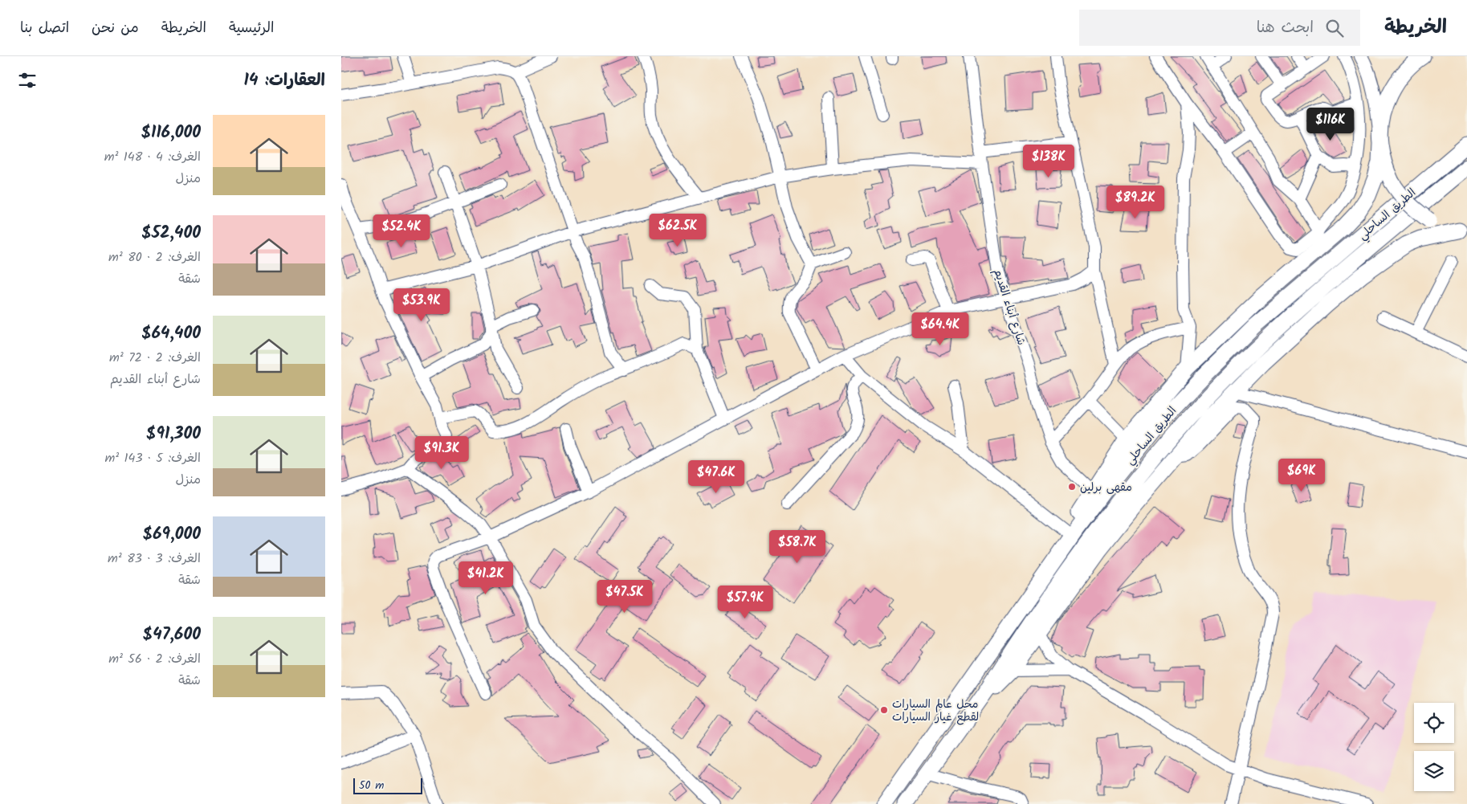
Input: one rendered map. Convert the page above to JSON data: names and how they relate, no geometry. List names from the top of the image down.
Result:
{
  "streets": {
    "highway": ["الطريق الساحلي"],
    "street": ["شارع أبناء القديم"]
  },
  "places": ["مقهى برلين", "محل عالم السيارات لقطع غيار السيارات"],
  "scale_bar": "50 m",
  "page": {
    "header": "الخريطة",
    "search": "ابحث هنا",
    "nav": [
      "الرئيسية",
      "الخريطة",
      "من نحن",
      "اتصل بنا"
    ],
    "heading": "العقارات: 14",
    "list": [
      {
        "name": "$116,000",
        "note": "الغرف: 4 · 148 m² · منزل"
      },
      {
        "name": "$52,400",
        "note": "الغرف: 2 · 80 m² · شقة"
      },
      {
        "name": "$64,400",
        "note": "الغرف: 2 · 72 m² · شارع أبناء القديم"
      },
      {
        "name": "$91,300",
        "note": "الغرف: 5 · 143 m² · منزل"
      },
      {
        "name": "$69,000",
        "note": "الغرف: 3 · 83 m² · شقة"
      },
      {
        "name": "$47,600",
        "note": "الغرف: 2 · 56 m² · شقة"
      }
    ],
    "price": [
      "$116K",
      "$138K",
      "$89.2K",
      "$62.5K",
      "$52.4K",
      "$53.9K",
      "$64.4K",
      "$91.3K",
      "$69K",
      "$47.6K",
      "$58.7K",
      "$41.2K",
      "$47.5K",
      "$57.9K"
    ],
    "scale": "50 m"
  }
}
